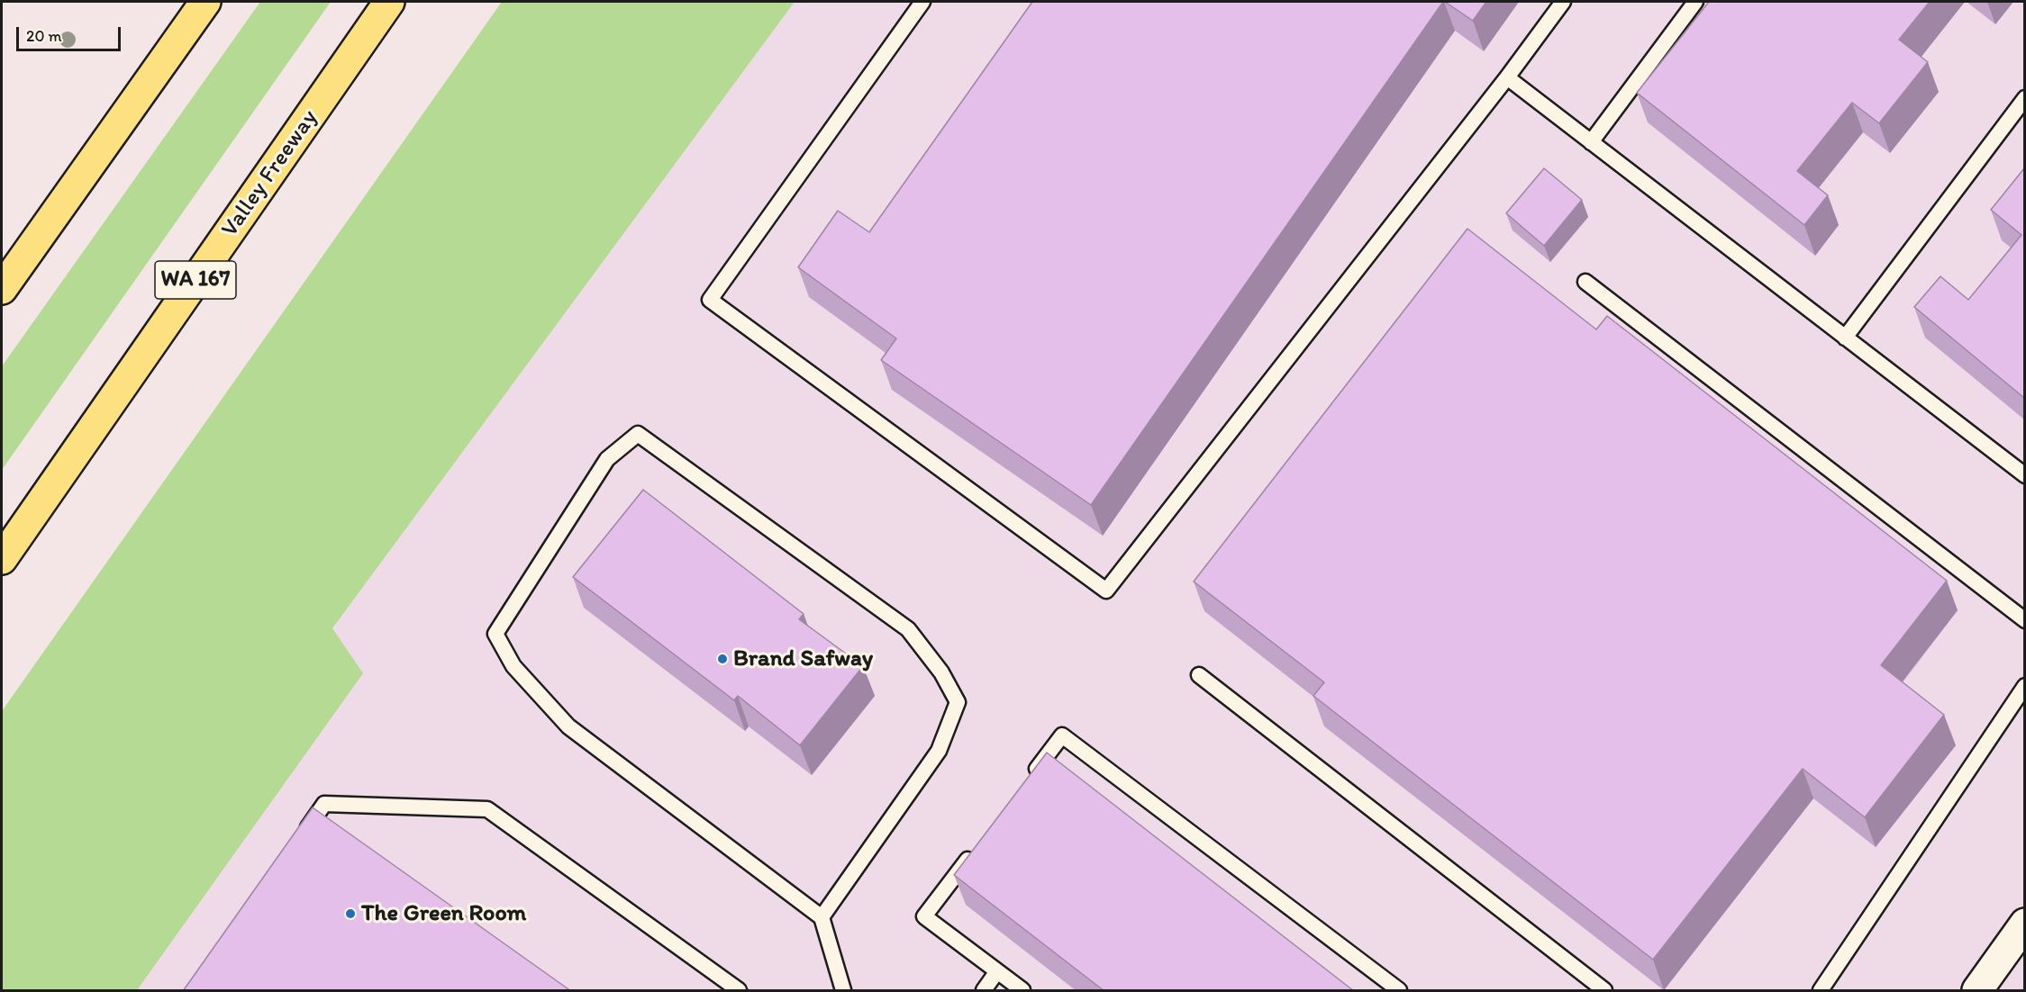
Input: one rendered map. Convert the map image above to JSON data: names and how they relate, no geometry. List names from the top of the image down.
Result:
{
  "streets": {
    "highway": ["Valley Freeway", "WA 167"]
  },
  "places": ["Brand Safway", "The Green Room"],
  "scale_bar": "20 m"
}
